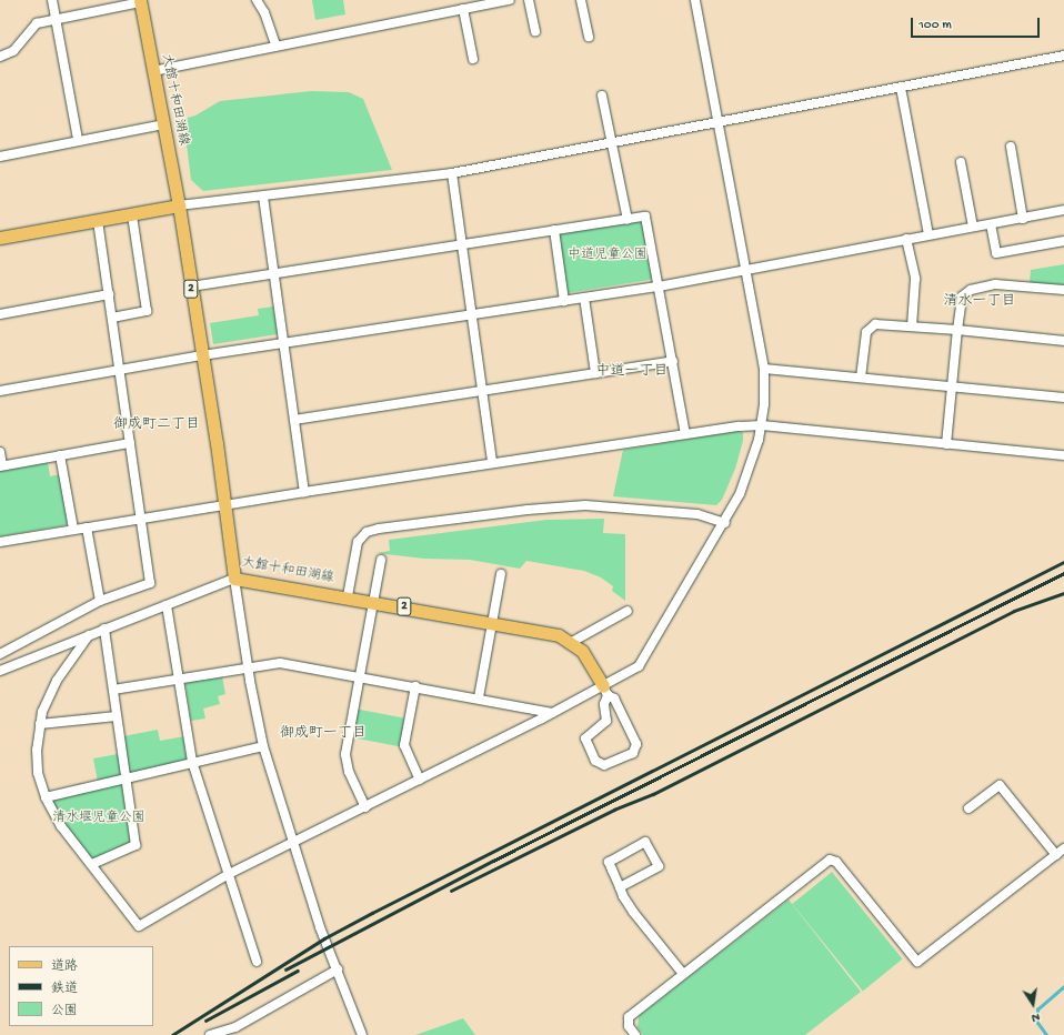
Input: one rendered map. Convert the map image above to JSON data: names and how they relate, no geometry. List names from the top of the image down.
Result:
{
  "streets": {
    "main road": ["大館十和田湖線", "2"]
  },
  "districts": [
    "清水一丁目",
    "中道一丁目",
    "御成町二丁目",
    "御成町一丁目"
  ],
  "parks": ["中道児童公園", "清水堰児童公園"],
  "legend": ["道路", "鉄道", "公園"],
  "scale_bar": "100 m",
  "north": "bottom"
}
